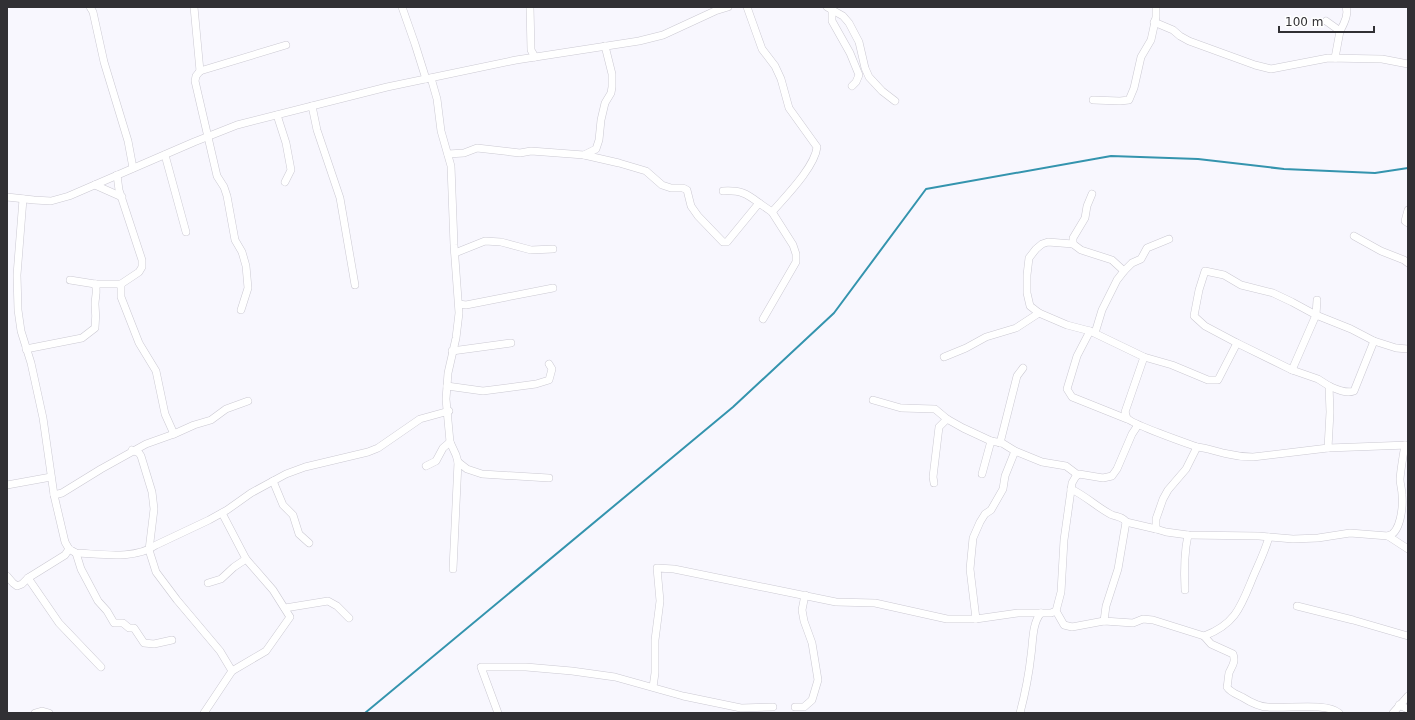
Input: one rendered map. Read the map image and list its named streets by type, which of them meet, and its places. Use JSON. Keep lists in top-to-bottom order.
{
  "scale_bar": "100 m"
}
